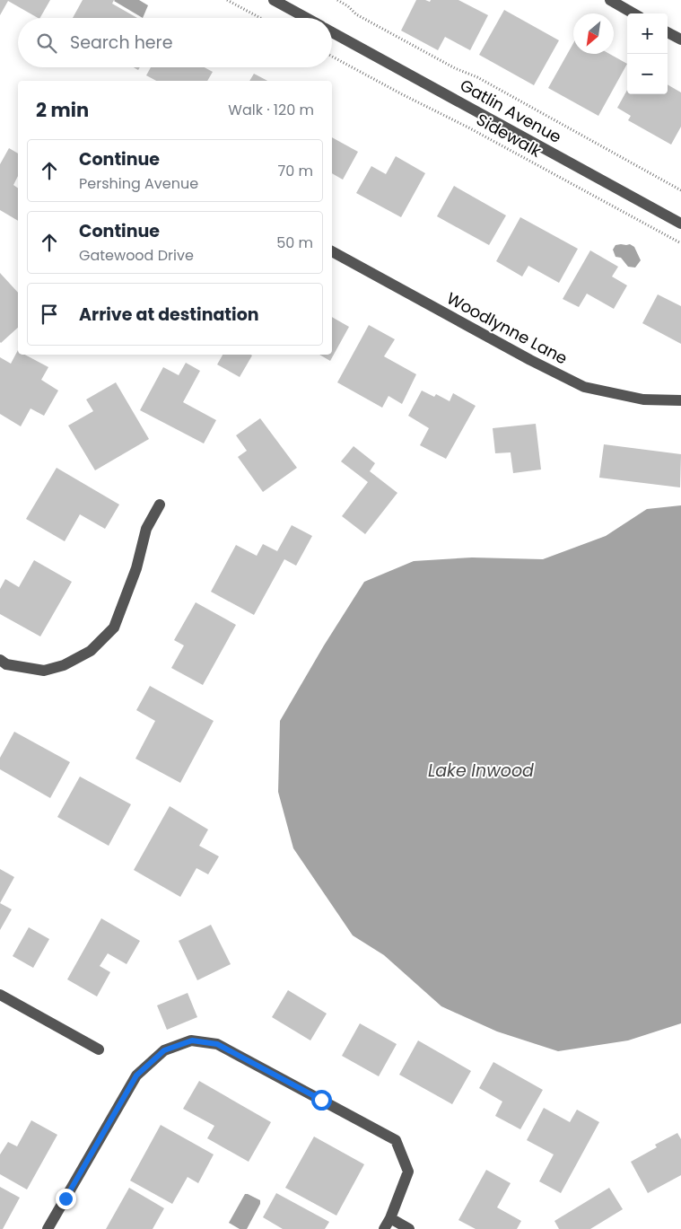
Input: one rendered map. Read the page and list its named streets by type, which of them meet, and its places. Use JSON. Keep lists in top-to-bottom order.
{
  "streets": {
    "street": ["Gatlin Avenue", "Woodlynne Lane"],
    "path": ["Sidewalk"]
  },
  "water": ["Lake Inwood"],
  "north": "bottom left",
  "page": {
    "map_buttons": ["+", "−"],
    "search": "Search here",
    "heading": ["2 min", "Walk · 120 m"],
    "list": [
      ["Continue", "Pershing Avenue", "70 m"],
      ["Continue", "Gatewood Drive", "50 m"],
      "Arrive at destination"
    ]
  }
}
